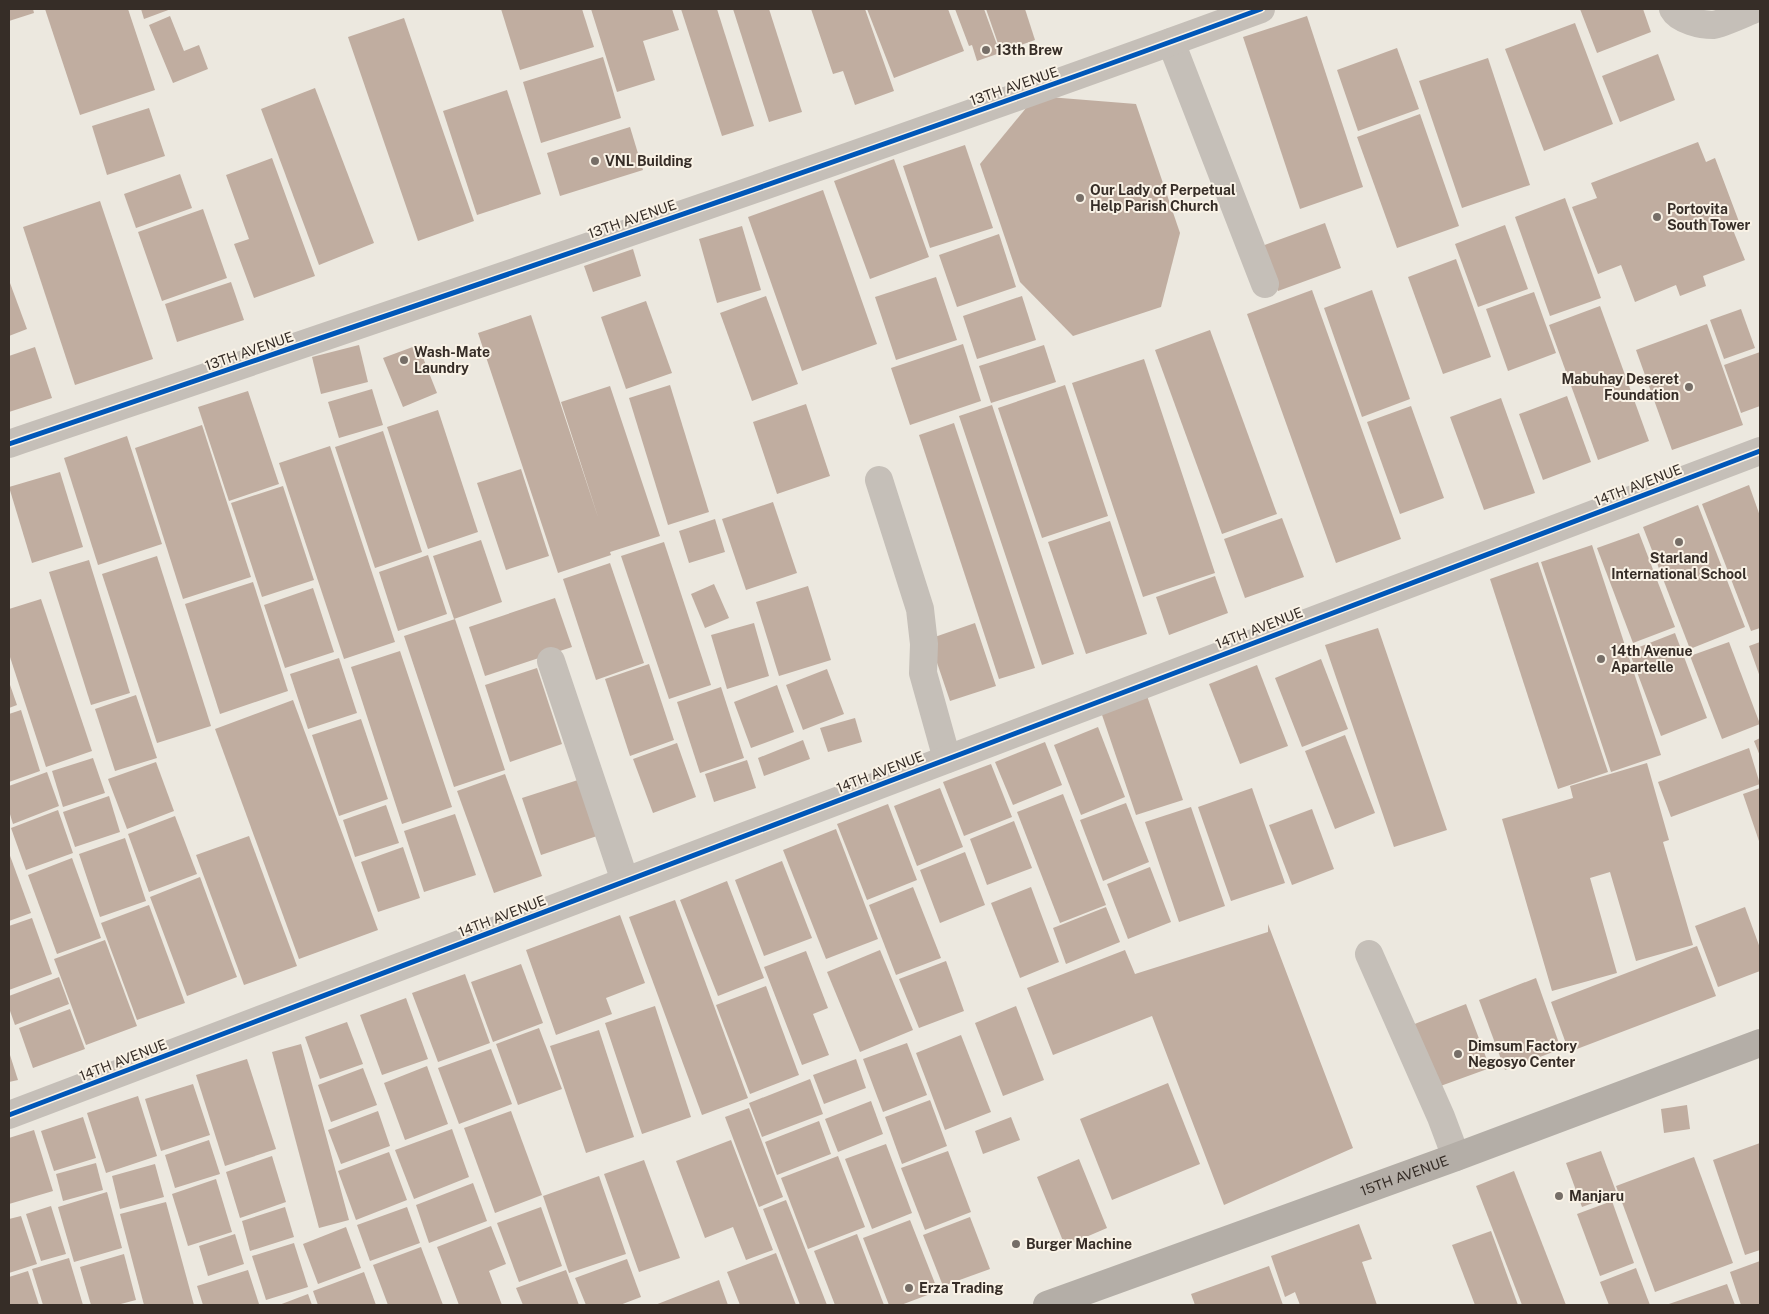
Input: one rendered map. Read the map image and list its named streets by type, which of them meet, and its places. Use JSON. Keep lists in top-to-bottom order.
{
  "streets": {
    "main road": ["15TH AVENUE"],
    "street": ["13TH AVENUE", "14TH AVENUE"]
  },
  "places": [
    "13th Brew",
    "VNL Building",
    "Our Lady of Perpetual Help Parish Church",
    "Portovita South Tower",
    "Wash-Mate Laundry",
    "Mabuhay Deseret Foundation",
    "Starland International School",
    "14th Avenue Apartelle",
    "Dimsum Factory Negosyo Center",
    "Manjaru",
    "Burger Machine",
    "Erza Trading"
  ]
}
